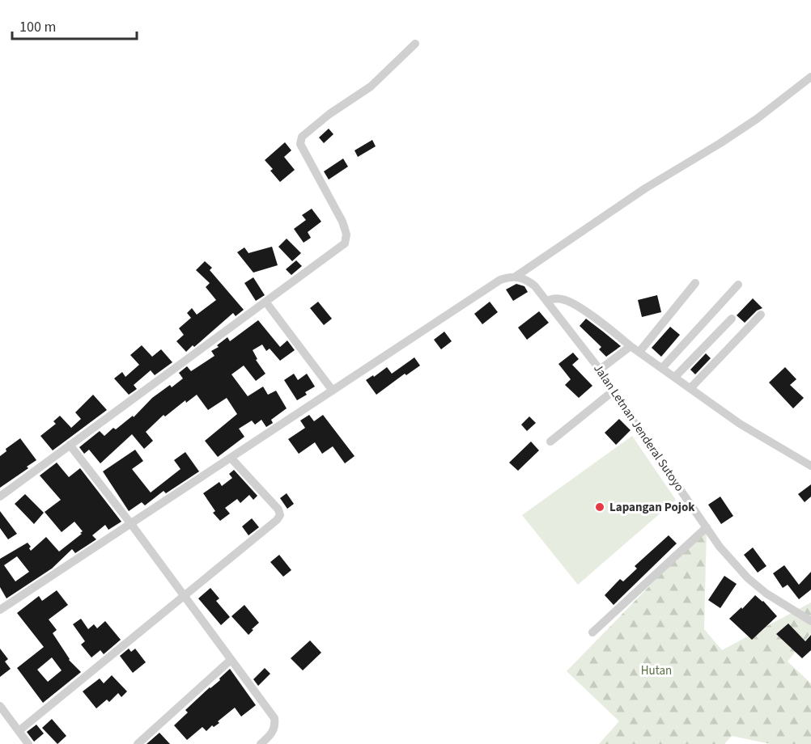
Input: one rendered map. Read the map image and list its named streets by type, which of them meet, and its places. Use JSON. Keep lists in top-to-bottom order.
{
  "streets": {
    "street": ["Jalan Letnan Jenderal Sutoyo"]
  },
  "parks": ["Hutan"],
  "places": ["Lapangan Pojok"],
  "scale_bar": "100 m"
}
